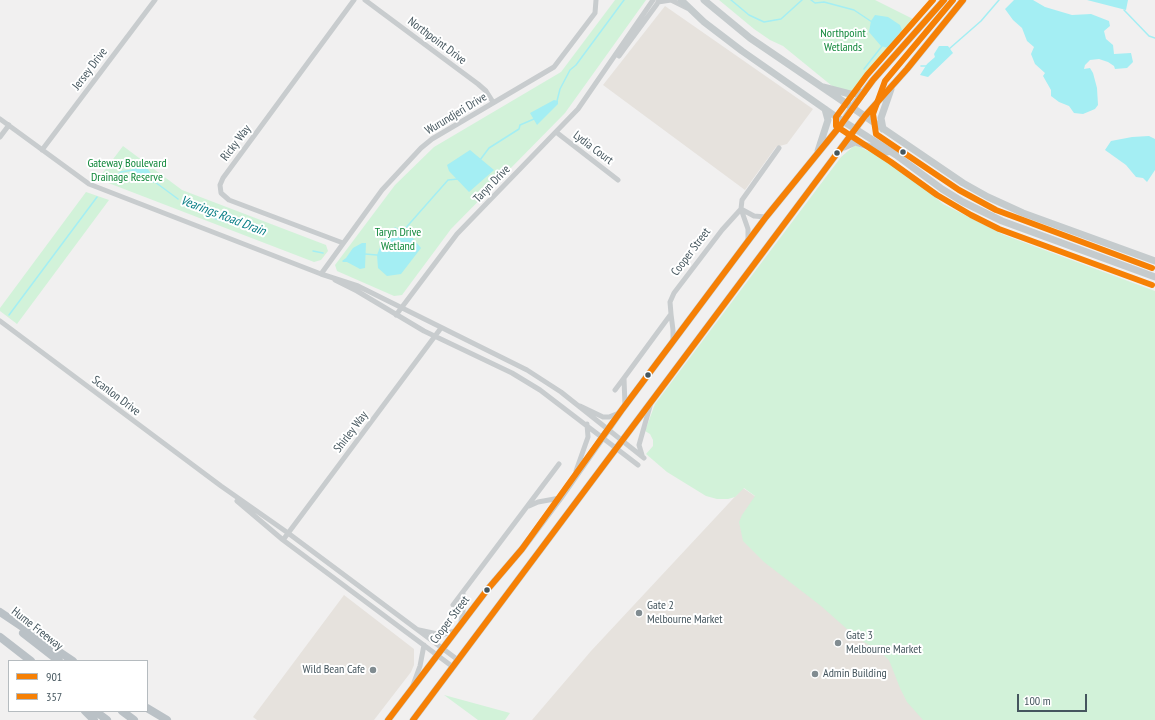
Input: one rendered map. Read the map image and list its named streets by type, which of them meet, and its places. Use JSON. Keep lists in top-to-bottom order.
{
  "streets": {
    "highway": ["Hume Freeway"],
    "main road": ["Cooper Street"],
    "street": [
      "Northpoint Drive",
      "Jersey Drive",
      "Wurundjeri Drive",
      "Ricky Way",
      "Lydia Court",
      "Taryn Drive",
      "Scanlon Drive",
      "Shirley Way"
    ]
  },
  "crossings": [
    ["Northpoint Drive", "Wurundjeri Drive"],
    ["Wurundjeri Drive", "Ricky Way"],
    ["Lydia Court", "Taryn Drive"],
    ["Cooper Street", "Scanlon Drive"],
    ["Scanlon Drive", "Shirley Way"]
  ],
  "water": ["Vearings Road Drain"],
  "parks": ["Northpoint Wetlands", "Gateway Boulevard Drainage Reserve", "Taryn Drive Wetland"],
  "places": [
    "Gate 2 Melbourne Market",
    "Gate 3 Melbourne Market",
    "Wild Bean Cafe",
    "Admin Building"
  ],
  "lines": ["transit line 901", "transit line 357"],
  "legend": ["901", "357"],
  "scale_bar": "100 m"
}
